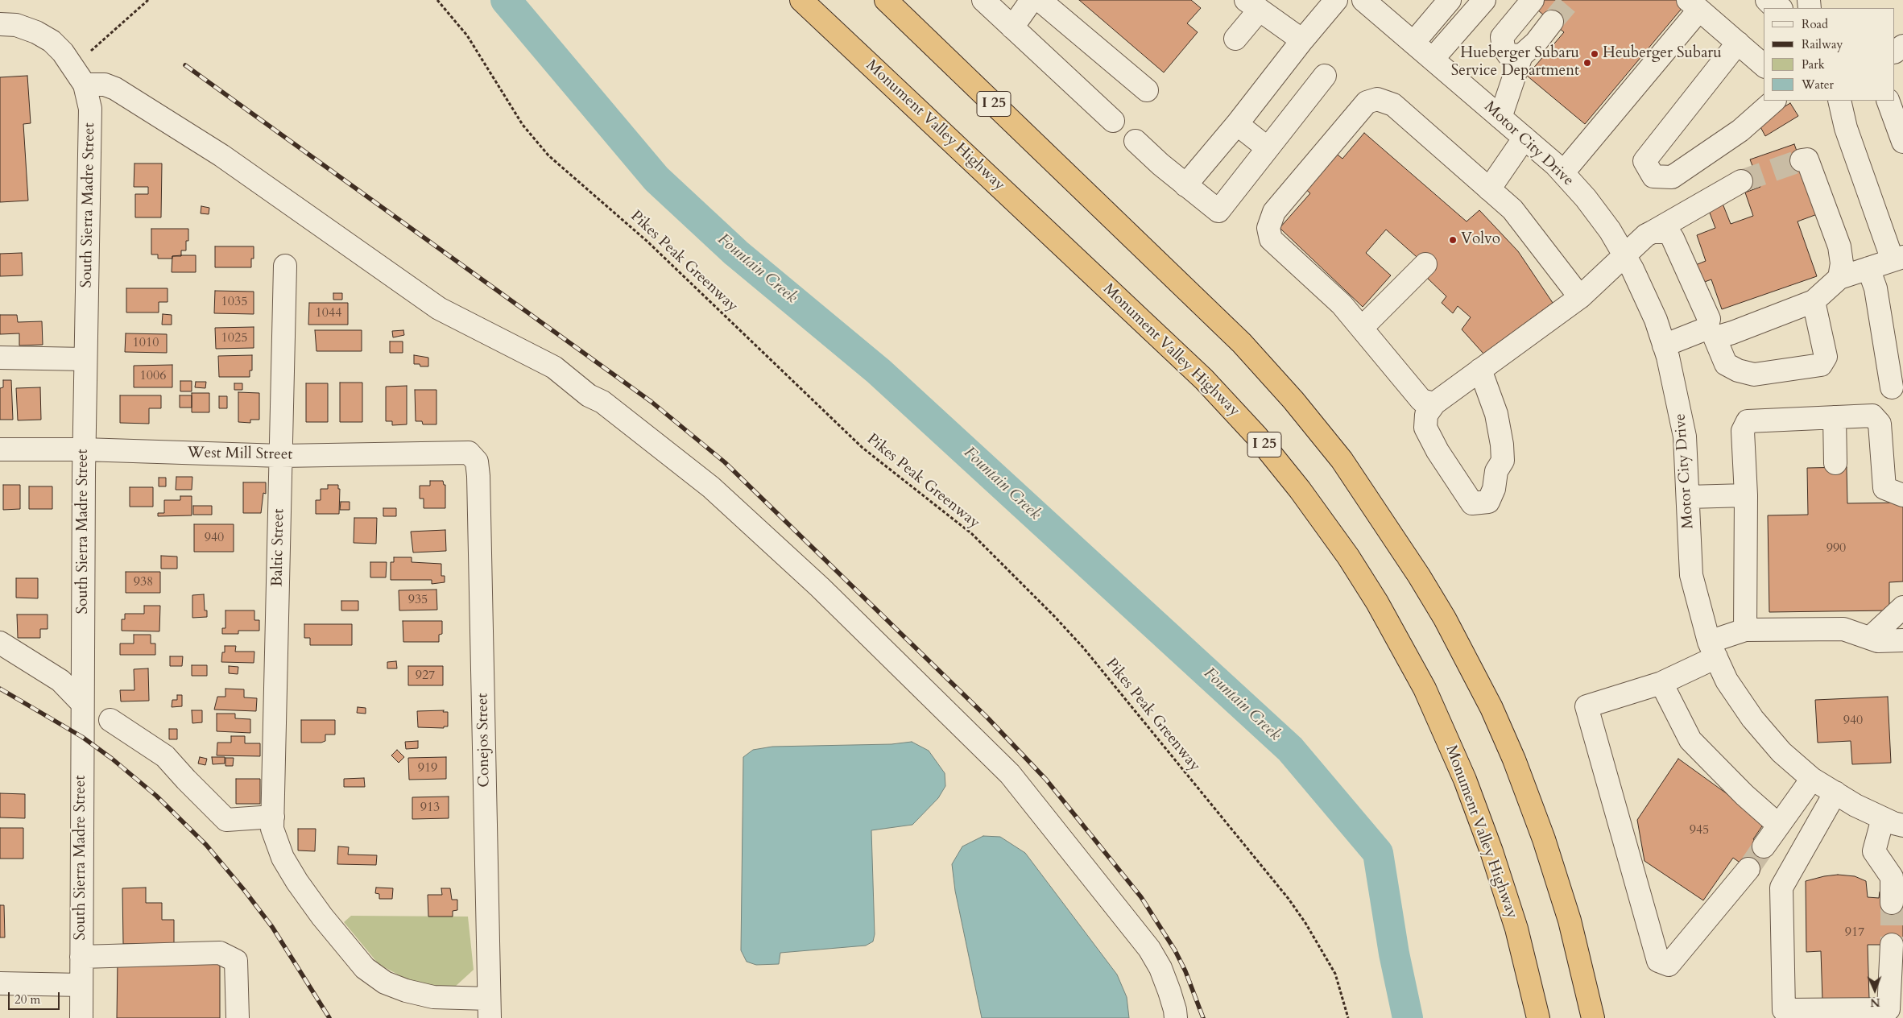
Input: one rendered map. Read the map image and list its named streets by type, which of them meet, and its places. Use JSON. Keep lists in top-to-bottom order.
{
  "streets": {
    "highway": ["I 25", "Monument Valley Highway"],
    "street": [
      "Motor City Drive",
      "South Sierra Madre Street",
      "West Mill Street",
      "Baltic Street",
      "Conejos Street"
    ],
    "path": ["Pikes Peak Greenway"]
  },
  "crossings": [
    ["South Sierra Madre Street", "West Mill Street"],
    ["West Mill Street", "Baltic Street"],
    ["West Mill Street", "Conejos Street"],
    ["Baltic Street", "Conejos Street"]
  ],
  "water": ["Fountain Creek"],
  "places": ["Heuberger Subaru", "Hueberger Subaru Service Department", "Volvo"],
  "house_numbers": [
    "1035",
    "1044",
    "1025",
    "1010",
    "1006",
    "940",
    "990",
    "938",
    "935",
    "927",
    "940",
    "919",
    "913",
    "945",
    "917"
  ],
  "legend": [
    "Road",
    "Railway",
    "Park",
    "Water"
  ],
  "scale_bar": "20 m",
  "north": "bottom"
}
